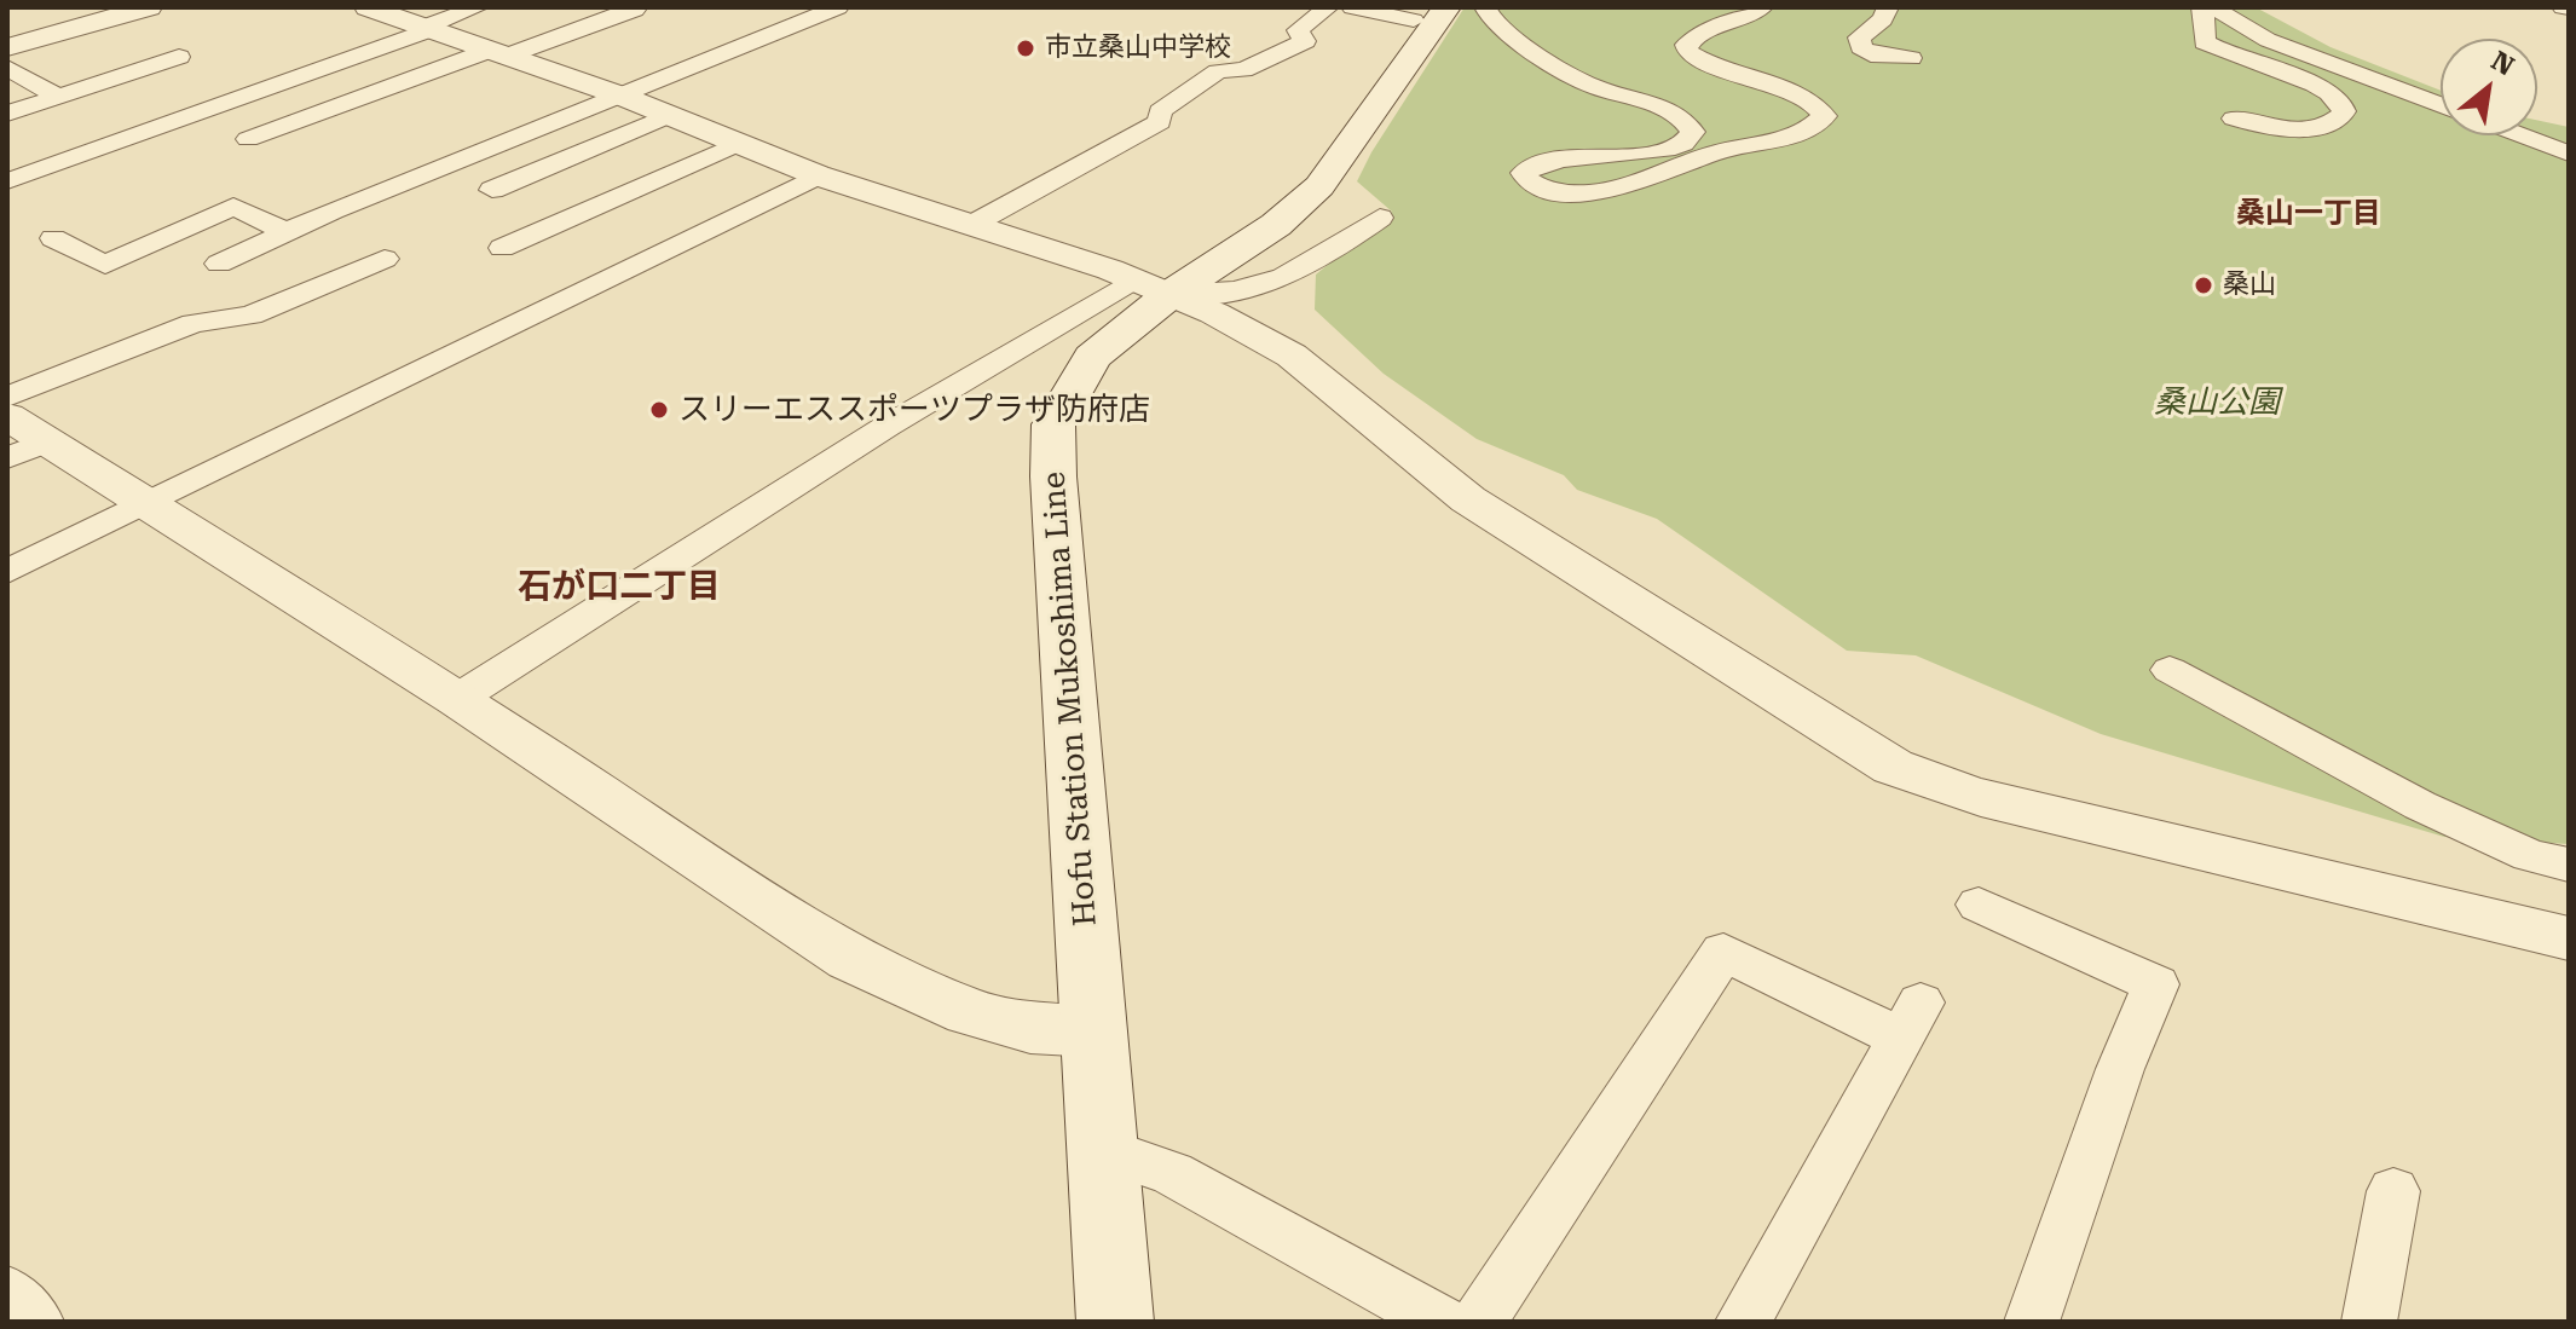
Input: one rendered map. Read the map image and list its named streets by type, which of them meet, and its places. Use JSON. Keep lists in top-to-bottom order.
{
  "streets": {
    "main road": ["Hofu Station Mukoshima Line"]
  },
  "districts": ["桑山一丁目", "石が口二丁目"],
  "parks": ["桑山公園"],
  "places": ["市立桑山中学校", "桑山", "スリーエススポーツプラザ防府店"],
  "north": "top right"
}
